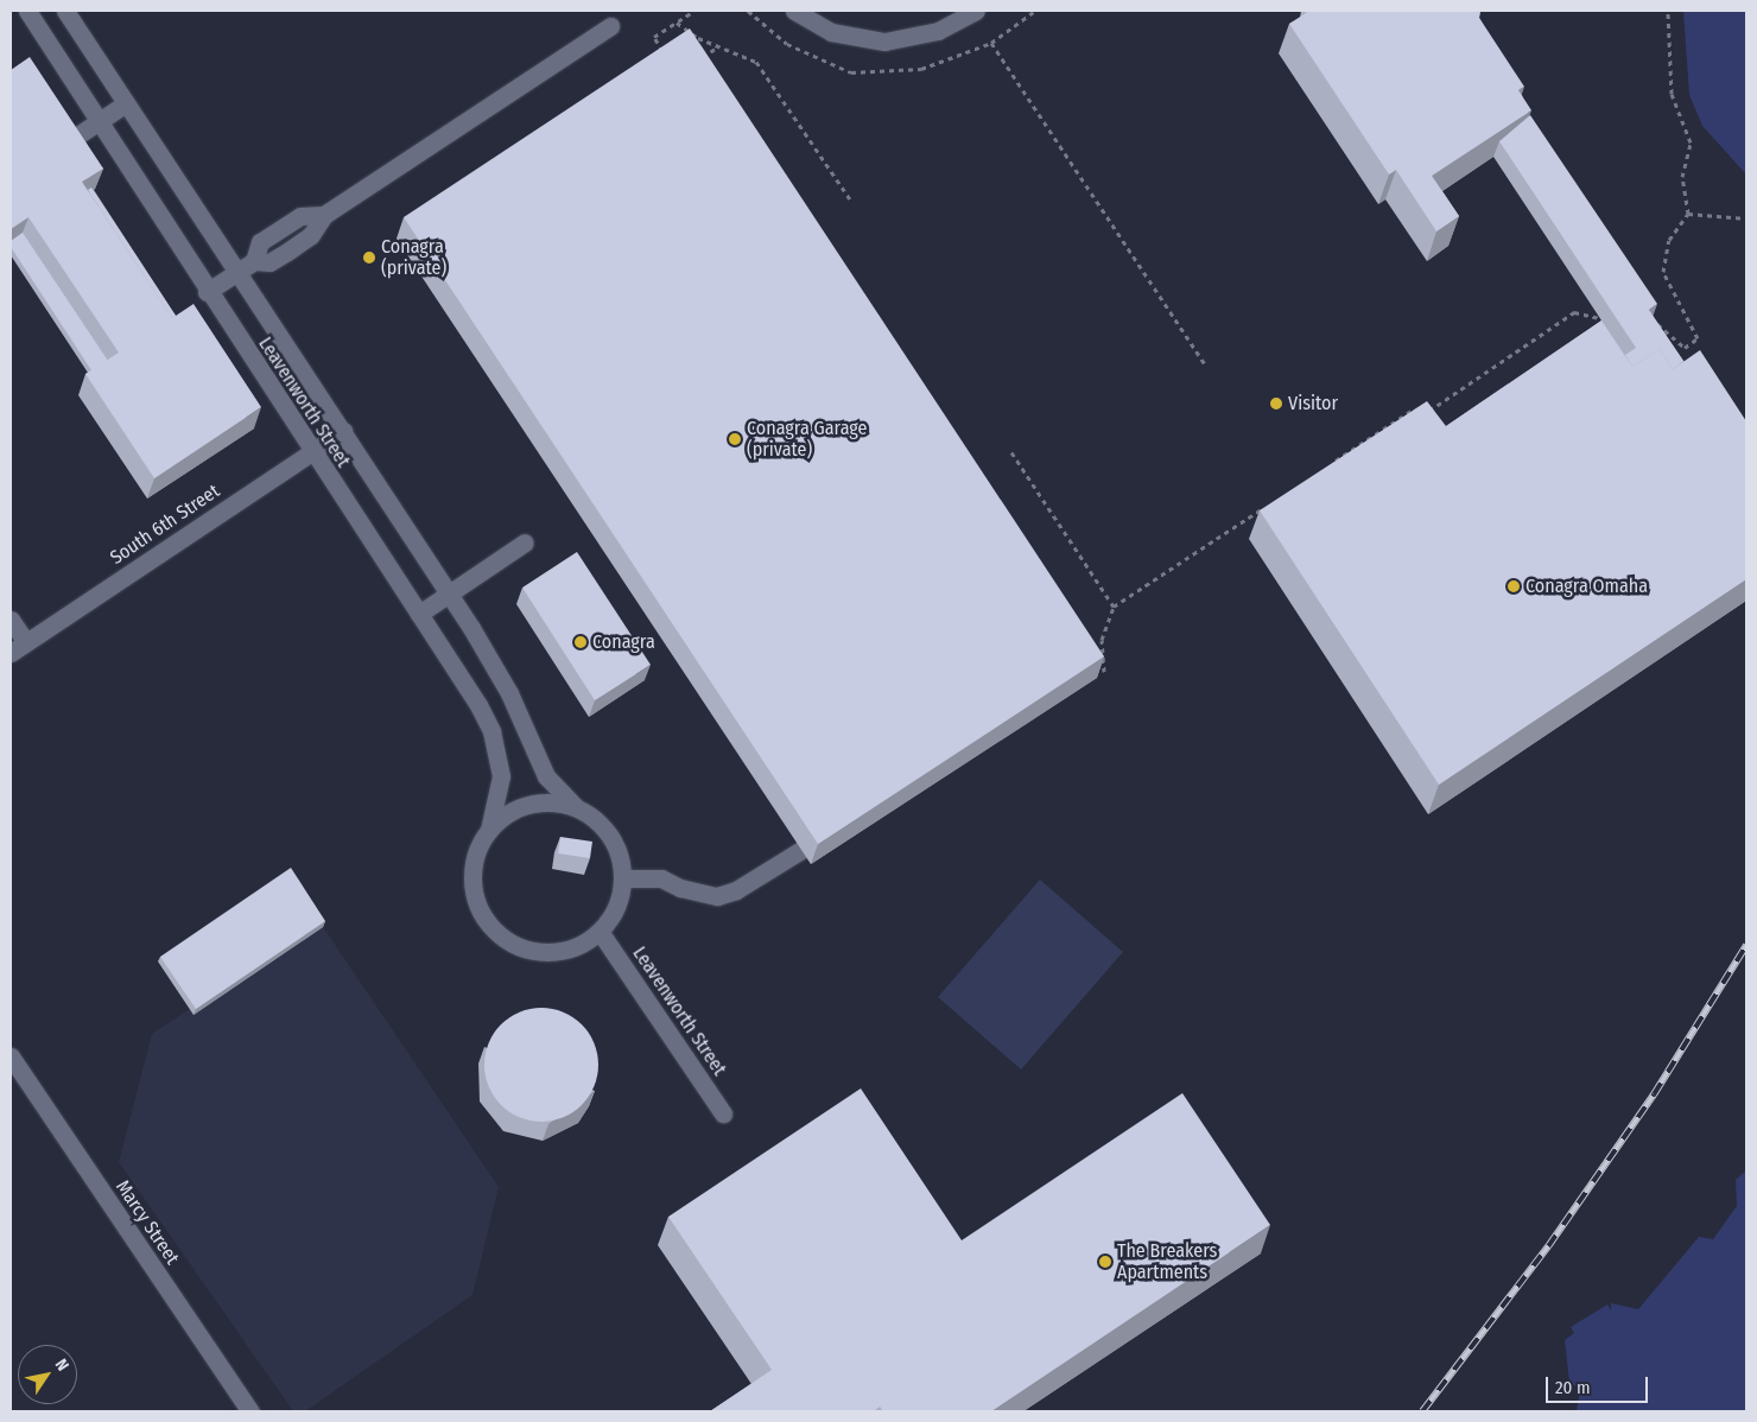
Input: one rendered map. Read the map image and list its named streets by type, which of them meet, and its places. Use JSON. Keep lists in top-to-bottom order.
{
  "streets": {
    "street": ["Leavenworth Street", "South 6th Street", "Marcy Street"]
  },
  "crossings": [
    ["Leavenworth Street", "South 6th Street"]
  ],
  "places": [
    "Conagra (private)",
    "Visitor",
    "Conagra Garage (private)",
    "Conagra Omaha",
    "Conagra",
    "The Breakers Apartments"
  ],
  "scale_bar": "20 m",
  "north": "top right"
}
